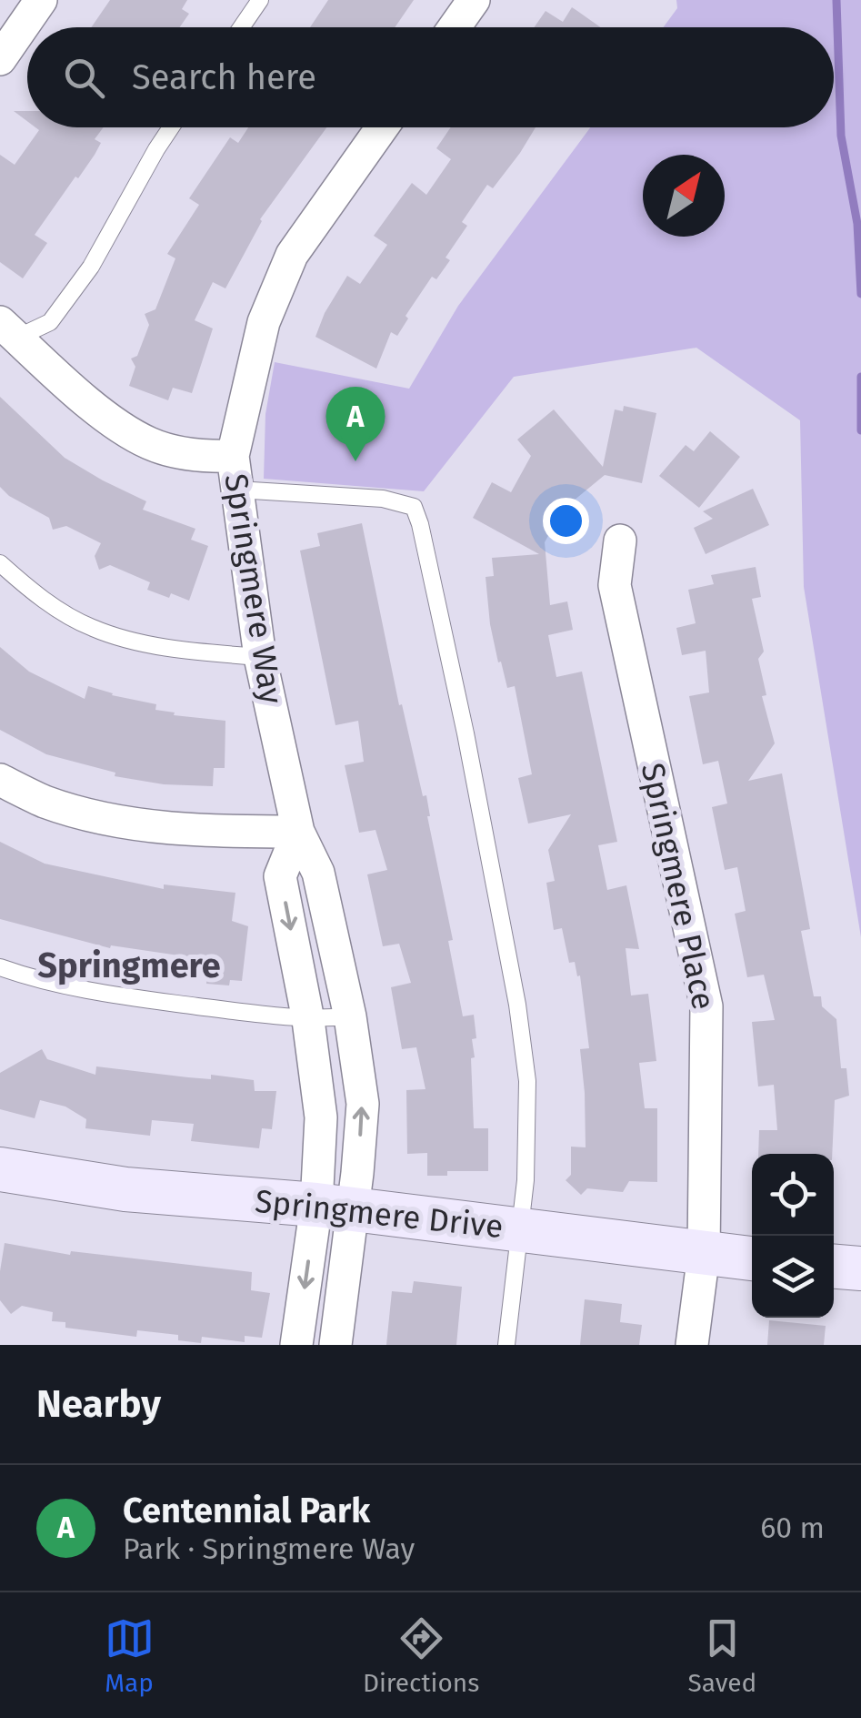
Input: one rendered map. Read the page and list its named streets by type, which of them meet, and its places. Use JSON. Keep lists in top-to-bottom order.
{
  "streets": {
    "street": ["Springmere Way", "Springmere Place", "Springmere Drive"]
  },
  "crossings": [
    ["Springmere Way", "Springmere Drive"],
    ["Springmere Place", "Springmere Drive"]
  ],
  "districts": ["Springmere"],
  "north": "top right",
  "page": {
    "search": "Search here",
    "pins": "A",
    "heading": "Nearby",
    "list": [
      {
        "mark": "A",
        "name": "Centennial Park",
        "note": "Park · Springmere Way",
        "value": "60 m"
      }
    ],
    "nav": ["Map", "Directions", "Saved"]
  }
}
